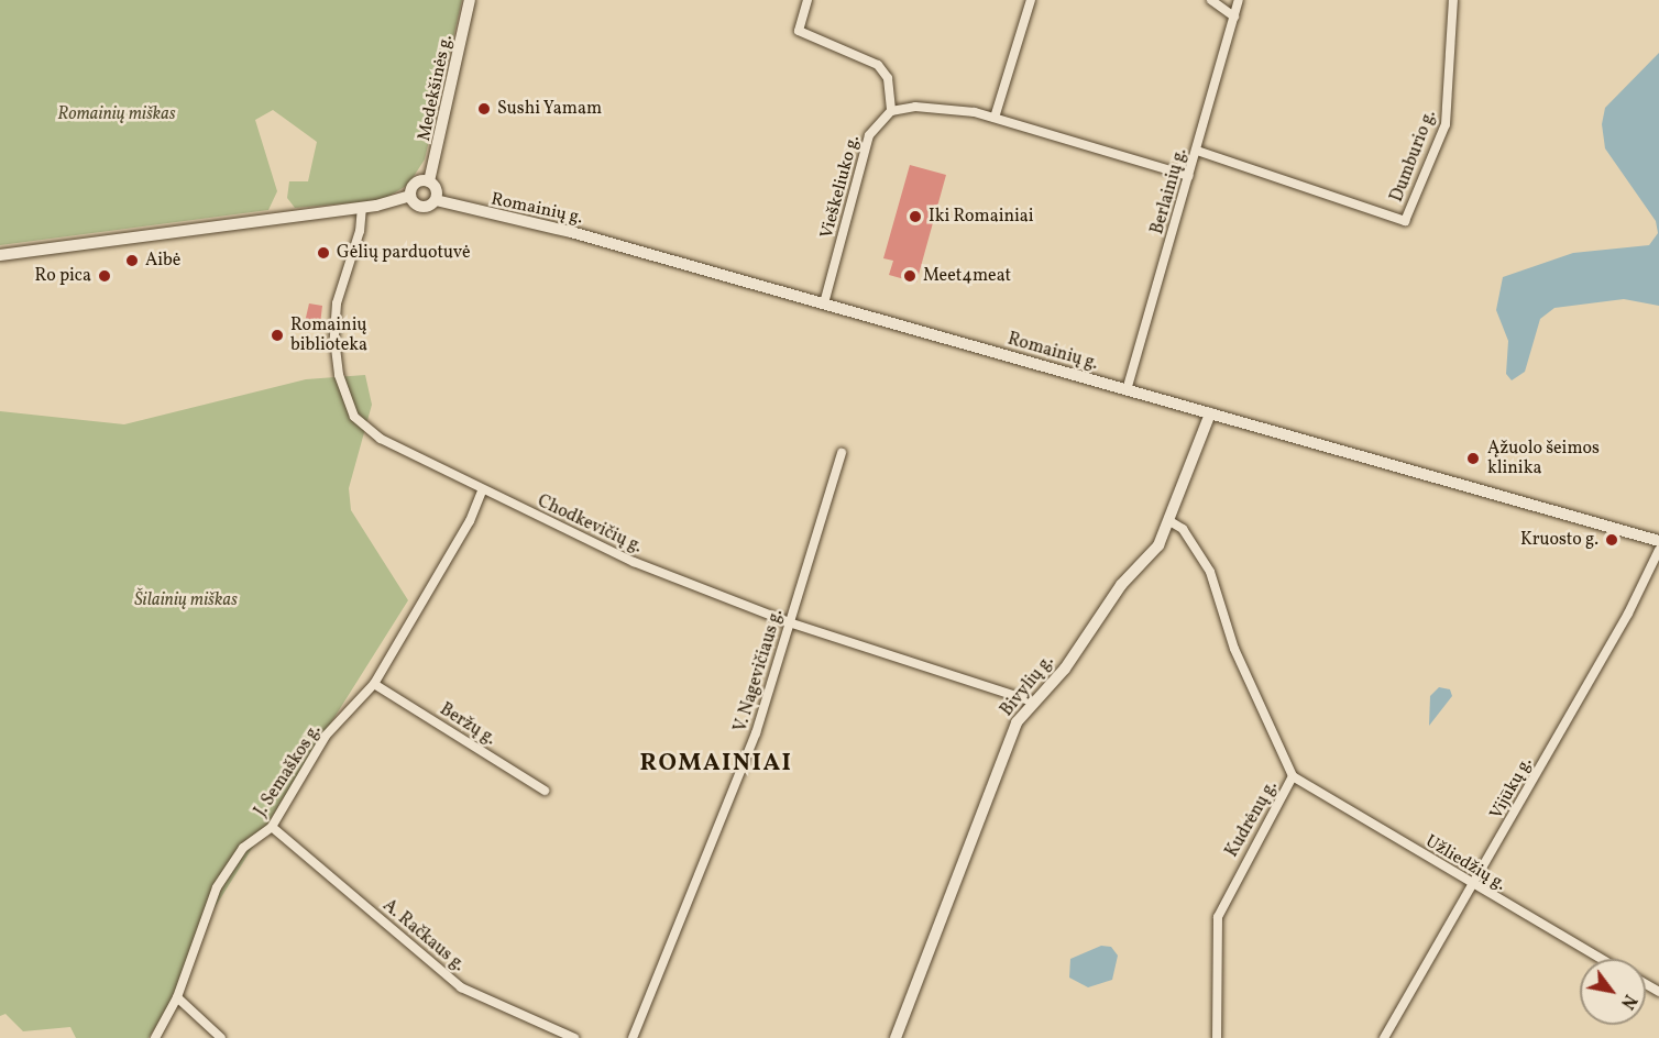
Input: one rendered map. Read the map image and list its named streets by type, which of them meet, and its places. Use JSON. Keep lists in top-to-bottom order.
{
  "streets": {
    "main road": ["Medekšinės g.", "Romainių g.", "Bivylių g."],
    "street": [
      "Dumburio g.",
      "Vieškeliuko g.",
      "Berlainių g.",
      "Chodkevičių g.",
      "V. Nagevičiaus g.",
      "Beržų g.",
      "J. Semaškos g.",
      "Vijūkų g.",
      "Kudrėnų g.",
      "Užliedžių g.",
      "A. Račkaus g."
    ]
  },
  "crossings": [
    ["Medekšinės g.", "Romainių g."],
    ["Dumburio g.", "Berlainių g."],
    ["Vieškeliuko g.", "Romainių g."],
    ["Berlainių g.", "Romainių g."],
    ["Romainių g.", "Bivylių g."],
    ["Chodkevičių g.", "V. Nagevičiaus g."],
    ["Chodkevičių g.", "Bivylių g."],
    ["Chodkevičių g.", "J. Semaškos g."],
    ["Bivylių g.", "Kudrėnų g."],
    ["Beržų g.", "J. Semaškos g."],
    ["J. Semaškos g.", "A. Račkaus g."],
    ["Vijūkų g.", "Užliedžių g."],
    ["Kudrėnų g.", "Užliedžių g."]
  ],
  "districts": ["ROMAINIAI"],
  "parks": ["Romainių miškas", "Šilainių miškas"],
  "places": [
    "Sushi Yamam",
    "Iki Romainiai",
    "Gėlių parduotuvė",
    "Aibė",
    "Ro pica",
    "Meet4meat",
    "Romainių biblioteka",
    "Ąžuolo šeimos klinika",
    "Kruosto g."
  ],
  "north": "bottom right"
}
